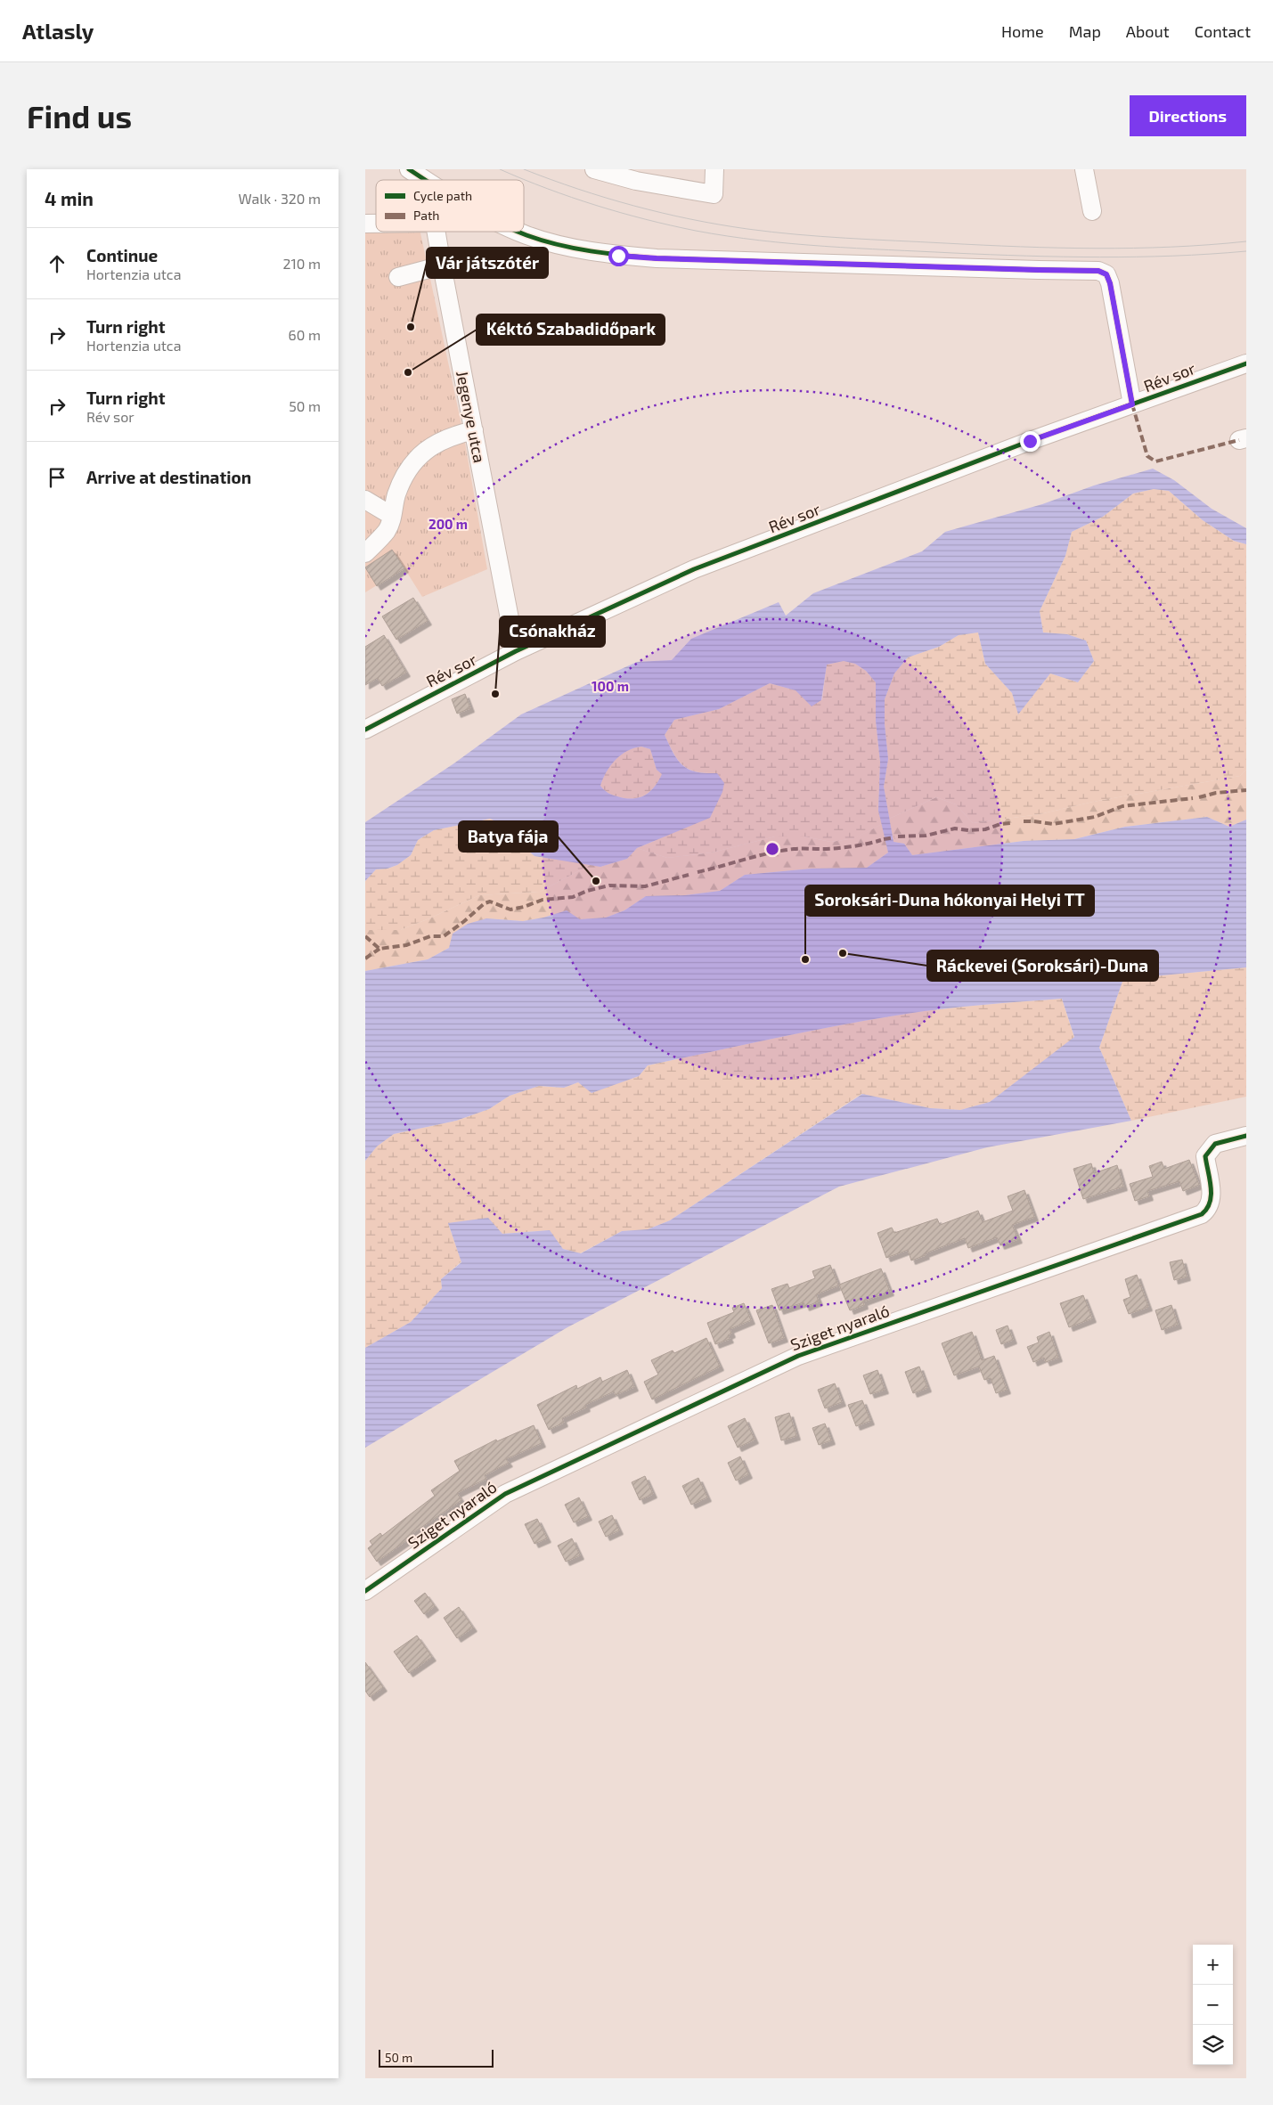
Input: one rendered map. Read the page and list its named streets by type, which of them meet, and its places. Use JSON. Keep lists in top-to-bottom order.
{
  "streets": {
    "street": ["Rév sor", "Jegenye utca", "Sziget nyaraló"]
  },
  "crossings": [
    ["Rév sor", "Jegenye utca"]
  ],
  "places": [
    "Vár játszótér",
    "Kéktó Szabadidőpark",
    "Csónakház",
    "Batya fája",
    "Ráckevei (Soroksári)-Duna",
    "Soroksári-Duna hókonyai Helyi TT"
  ],
  "legend": ["Cycle path", "Path"],
  "scale_bar": "50 m",
  "page": {
    "header": "Atlasly",
    "nav": [
      "Home",
      "Map",
      "About",
      "Contact"
    ],
    "buttons": "Directions",
    "title": "Find us",
    "heading": ["4 min", "Walk · 320 m"],
    "list": [
      ["Continue", "Hortenzia utca", "210 m"],
      ["Turn right", "Hortenzia utca", "60 m"],
      ["Turn right", "Rév sor", "50 m"],
      "Arrive at destination"
    ],
    "map_buttons": ["+", "−"],
    "scale": "50 m"
  },
  "rings": ["200 m", "100 m"]
}
